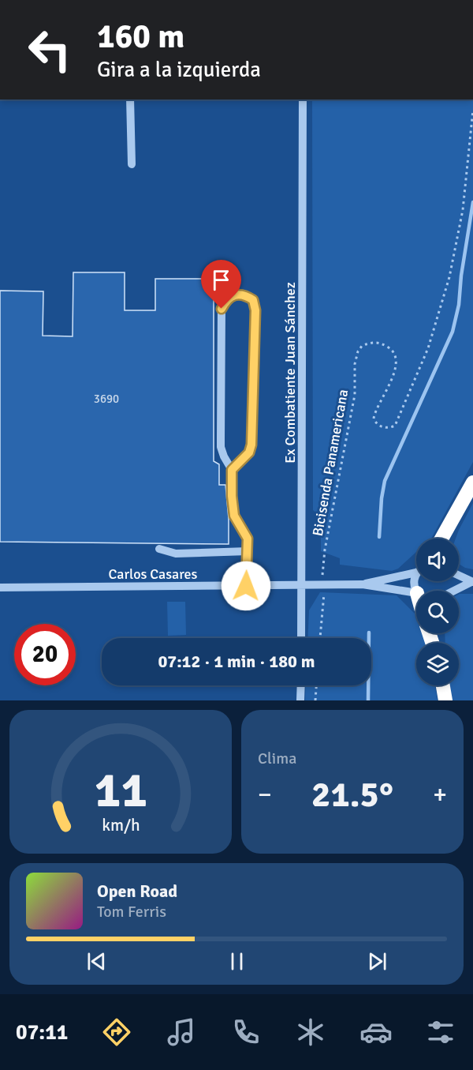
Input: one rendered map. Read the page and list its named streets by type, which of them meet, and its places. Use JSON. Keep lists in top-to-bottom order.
{
  "streets": {
    "street": ["Ex Combatiente Juan Sánchez", "Carlos Casares"],
    "path": ["Bicisenda Panamericana"]
  },
  "crossings": [
    ["Ex Combatiente Juan Sánchez", "Carlos Casares"],
    ["Bicisenda Panamericana", "Carlos Casares"]
  ],
  "house_numbers": ["3690"],
  "page": {
    "turn": ["160 m", "Gira a la izquierda"],
    "limit": "20",
    "trip": "07:12 · 1 min · 180 m",
    "tile": "Clima",
    "heat": ["−", "21.5°", "+"],
    "song": ["Open Road", "Tom Ferris"],
    "tabs": "07:11",
    "gauge": ["11", "km/h"]
  }
}
